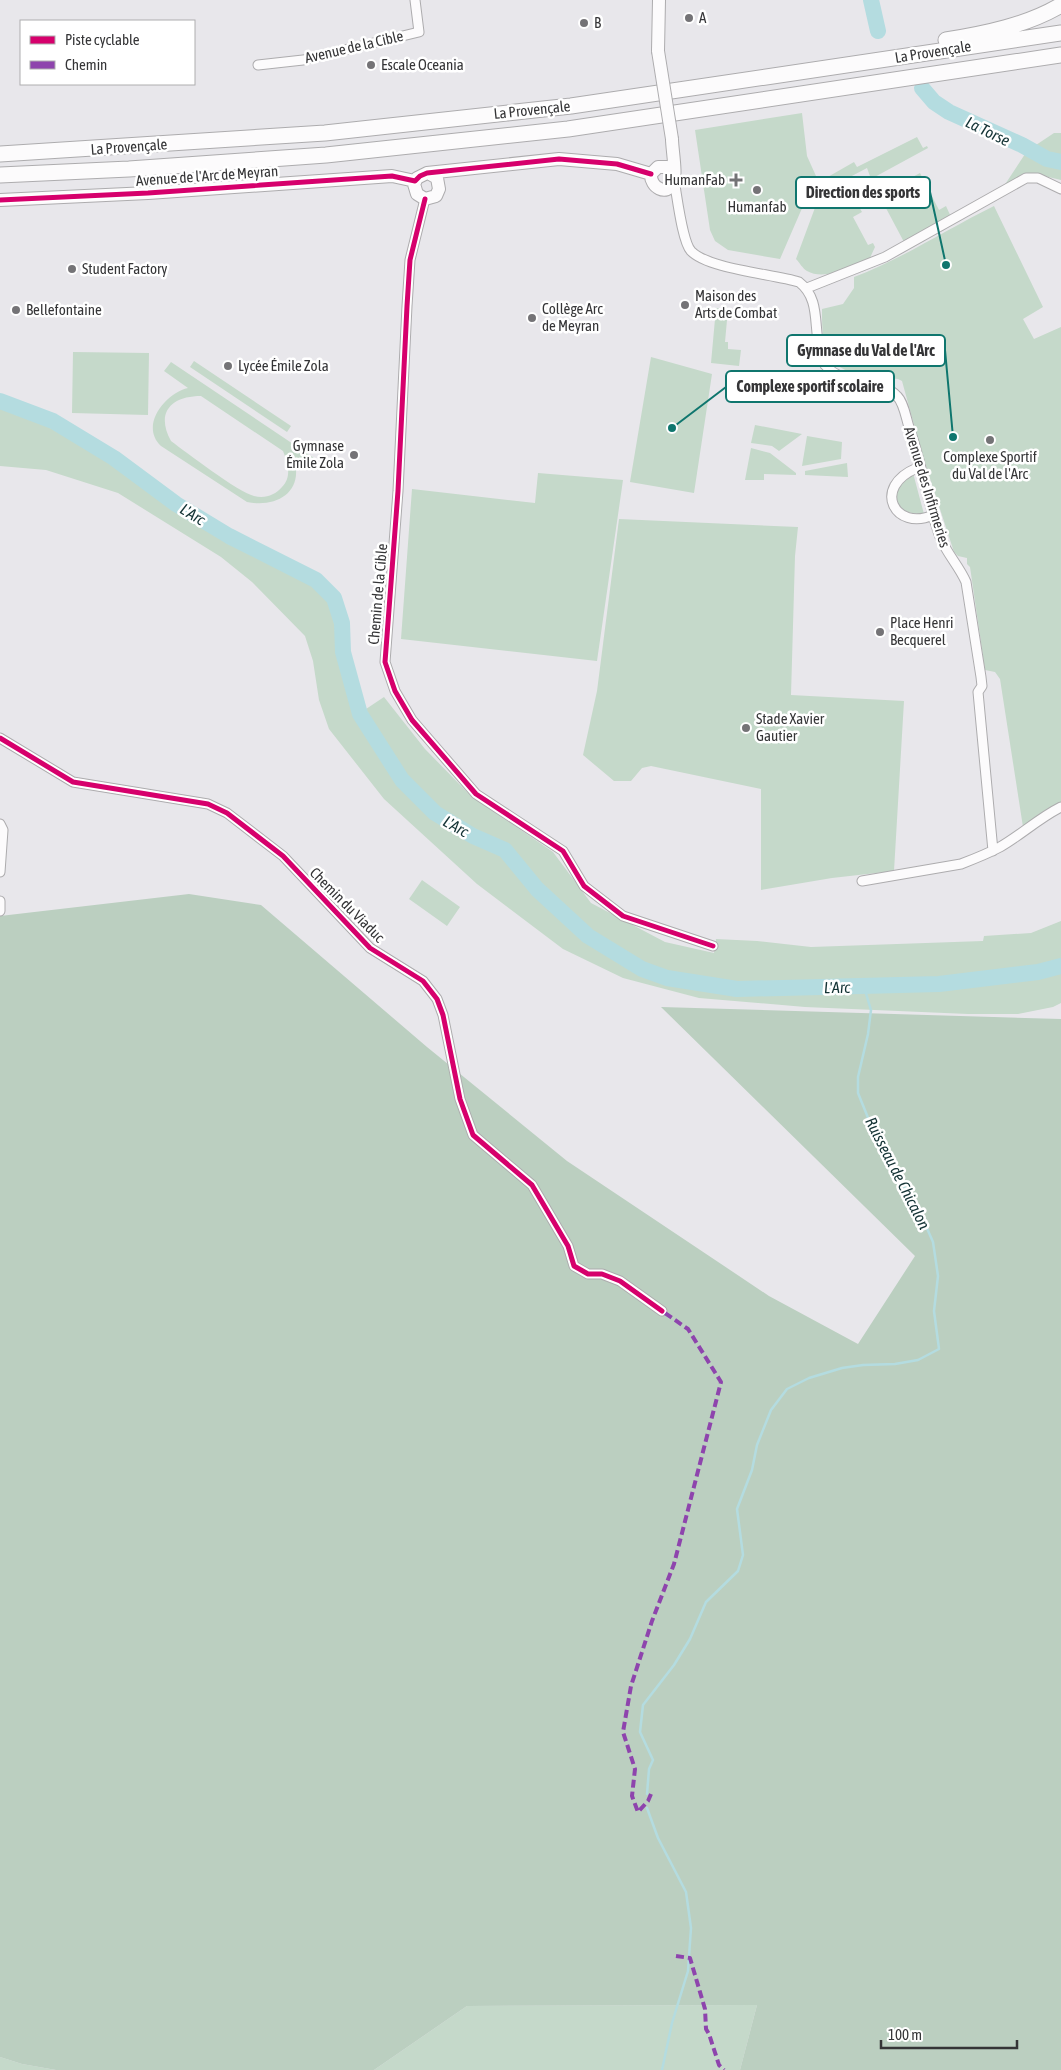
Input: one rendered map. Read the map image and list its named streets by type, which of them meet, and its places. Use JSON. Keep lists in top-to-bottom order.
{
  "streets": {
    "highway": ["La Provençale"],
    "main road": ["Avenue de l'Arc de Meyran"],
    "street": [
      "Avenue de la Cible",
      "Avenue des Infirmeries",
      "Chemin de la Cible",
      "Chemin du Viaduc"
    ]
  },
  "crossings": [
    ["Avenue de l'Arc de Meyran", "Chemin de la Cible"]
  ],
  "water": ["La Torse", "L'Arc", "Ruisseau de Chicalon"],
  "places": {
    "other": [
      "A",
      "B",
      "Escale Oceania",
      "Humanfab",
      "Direction des sports",
      "Student Factory",
      "Maison des Arts de Combat",
      "Bellefontaine",
      "Collège Arc de Meyran",
      "Lycée Émile Zola",
      "Complexe sportif scolaire",
      "Gymnase du Val de l'Arc",
      "Complexe Sportif du Val de l'Arc",
      "Gymnase Émile Zola",
      "Place Henri Becquerel",
      "Stade Xavier Gautier"
    ],
    "health": ["HumanFab"]
  },
  "legend": ["Piste cyclable", "Chemin"],
  "scale_bar": "100 m"
}
